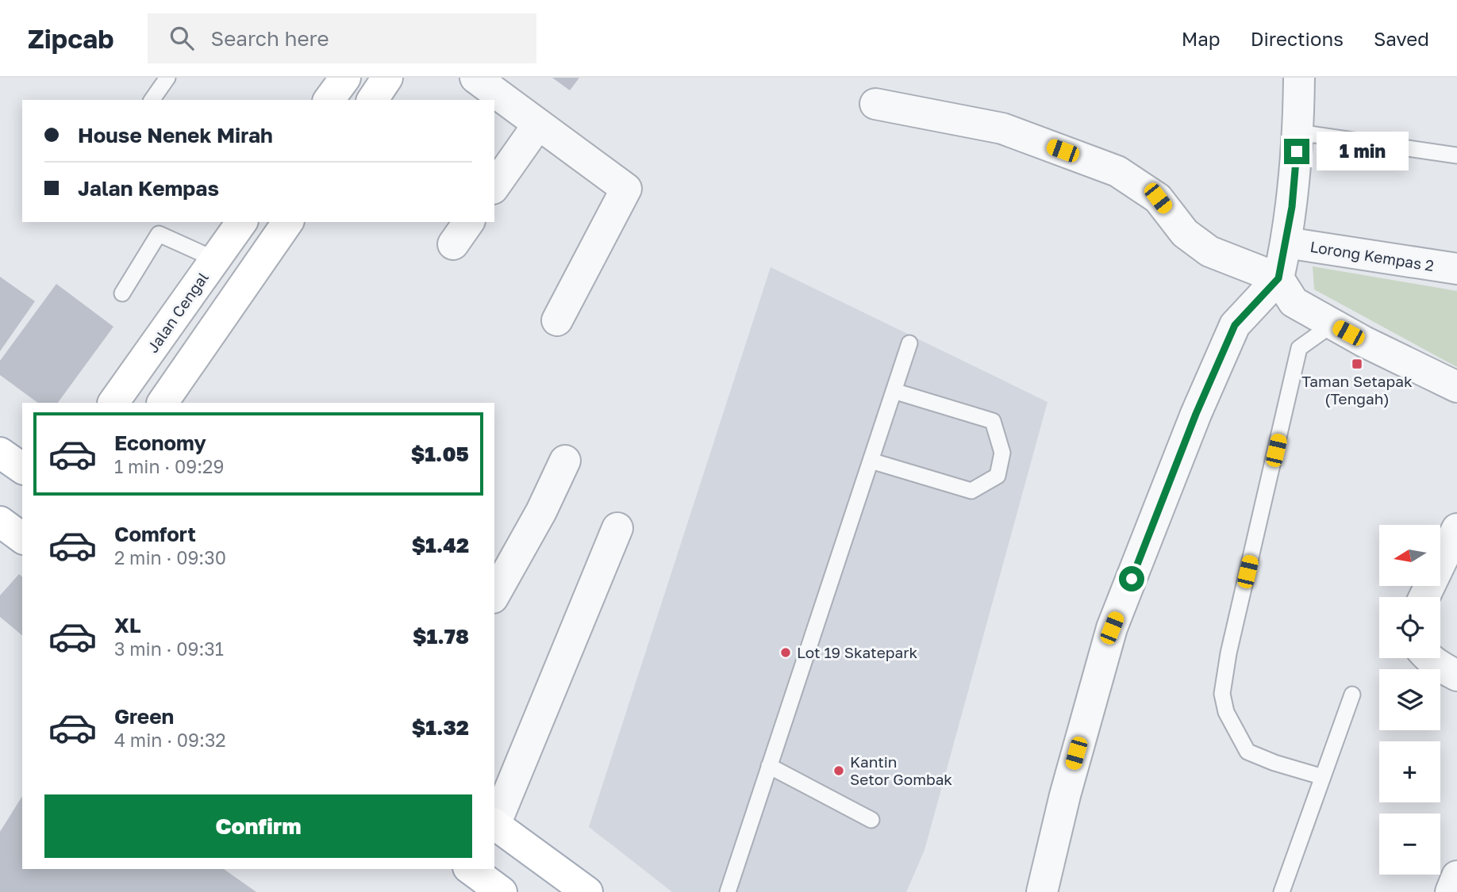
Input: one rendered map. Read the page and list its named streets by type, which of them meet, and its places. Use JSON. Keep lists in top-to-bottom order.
{
  "streets": {
    "street": ["Lorong Kempas 2", "Jalan Cengal"]
  },
  "places": {
    "transit": ["Taman Setapak (Tengah)"],
    "other": ["Lot 19 Skatepark", "Kantin Setor Gombak"]
  },
  "north": "left",
  "page": {
    "header": "Zipcab",
    "search": "Search here",
    "nav": ["Map", "Directions", "Saved"],
    "banner": ["House Nenek Mirah", "Jalan Kempas"],
    "bubble": "1 min",
    "list": [
      {
        "name": "Economy",
        "note": "1 min · 09:29",
        "value": "$1.05"
      },
      {
        "name": "Comfort",
        "note": "2 min · 09:30",
        "value": "$1.42"
      },
      {
        "name": "XL",
        "note": "3 min · 09:31",
        "value": "$1.78"
      },
      {
        "name": "Green",
        "note": "4 min · 09:32",
        "value": "$1.32"
      }
    ],
    "map_buttons": ["+", "−"],
    "buttons": "Confirm"
  }
}
